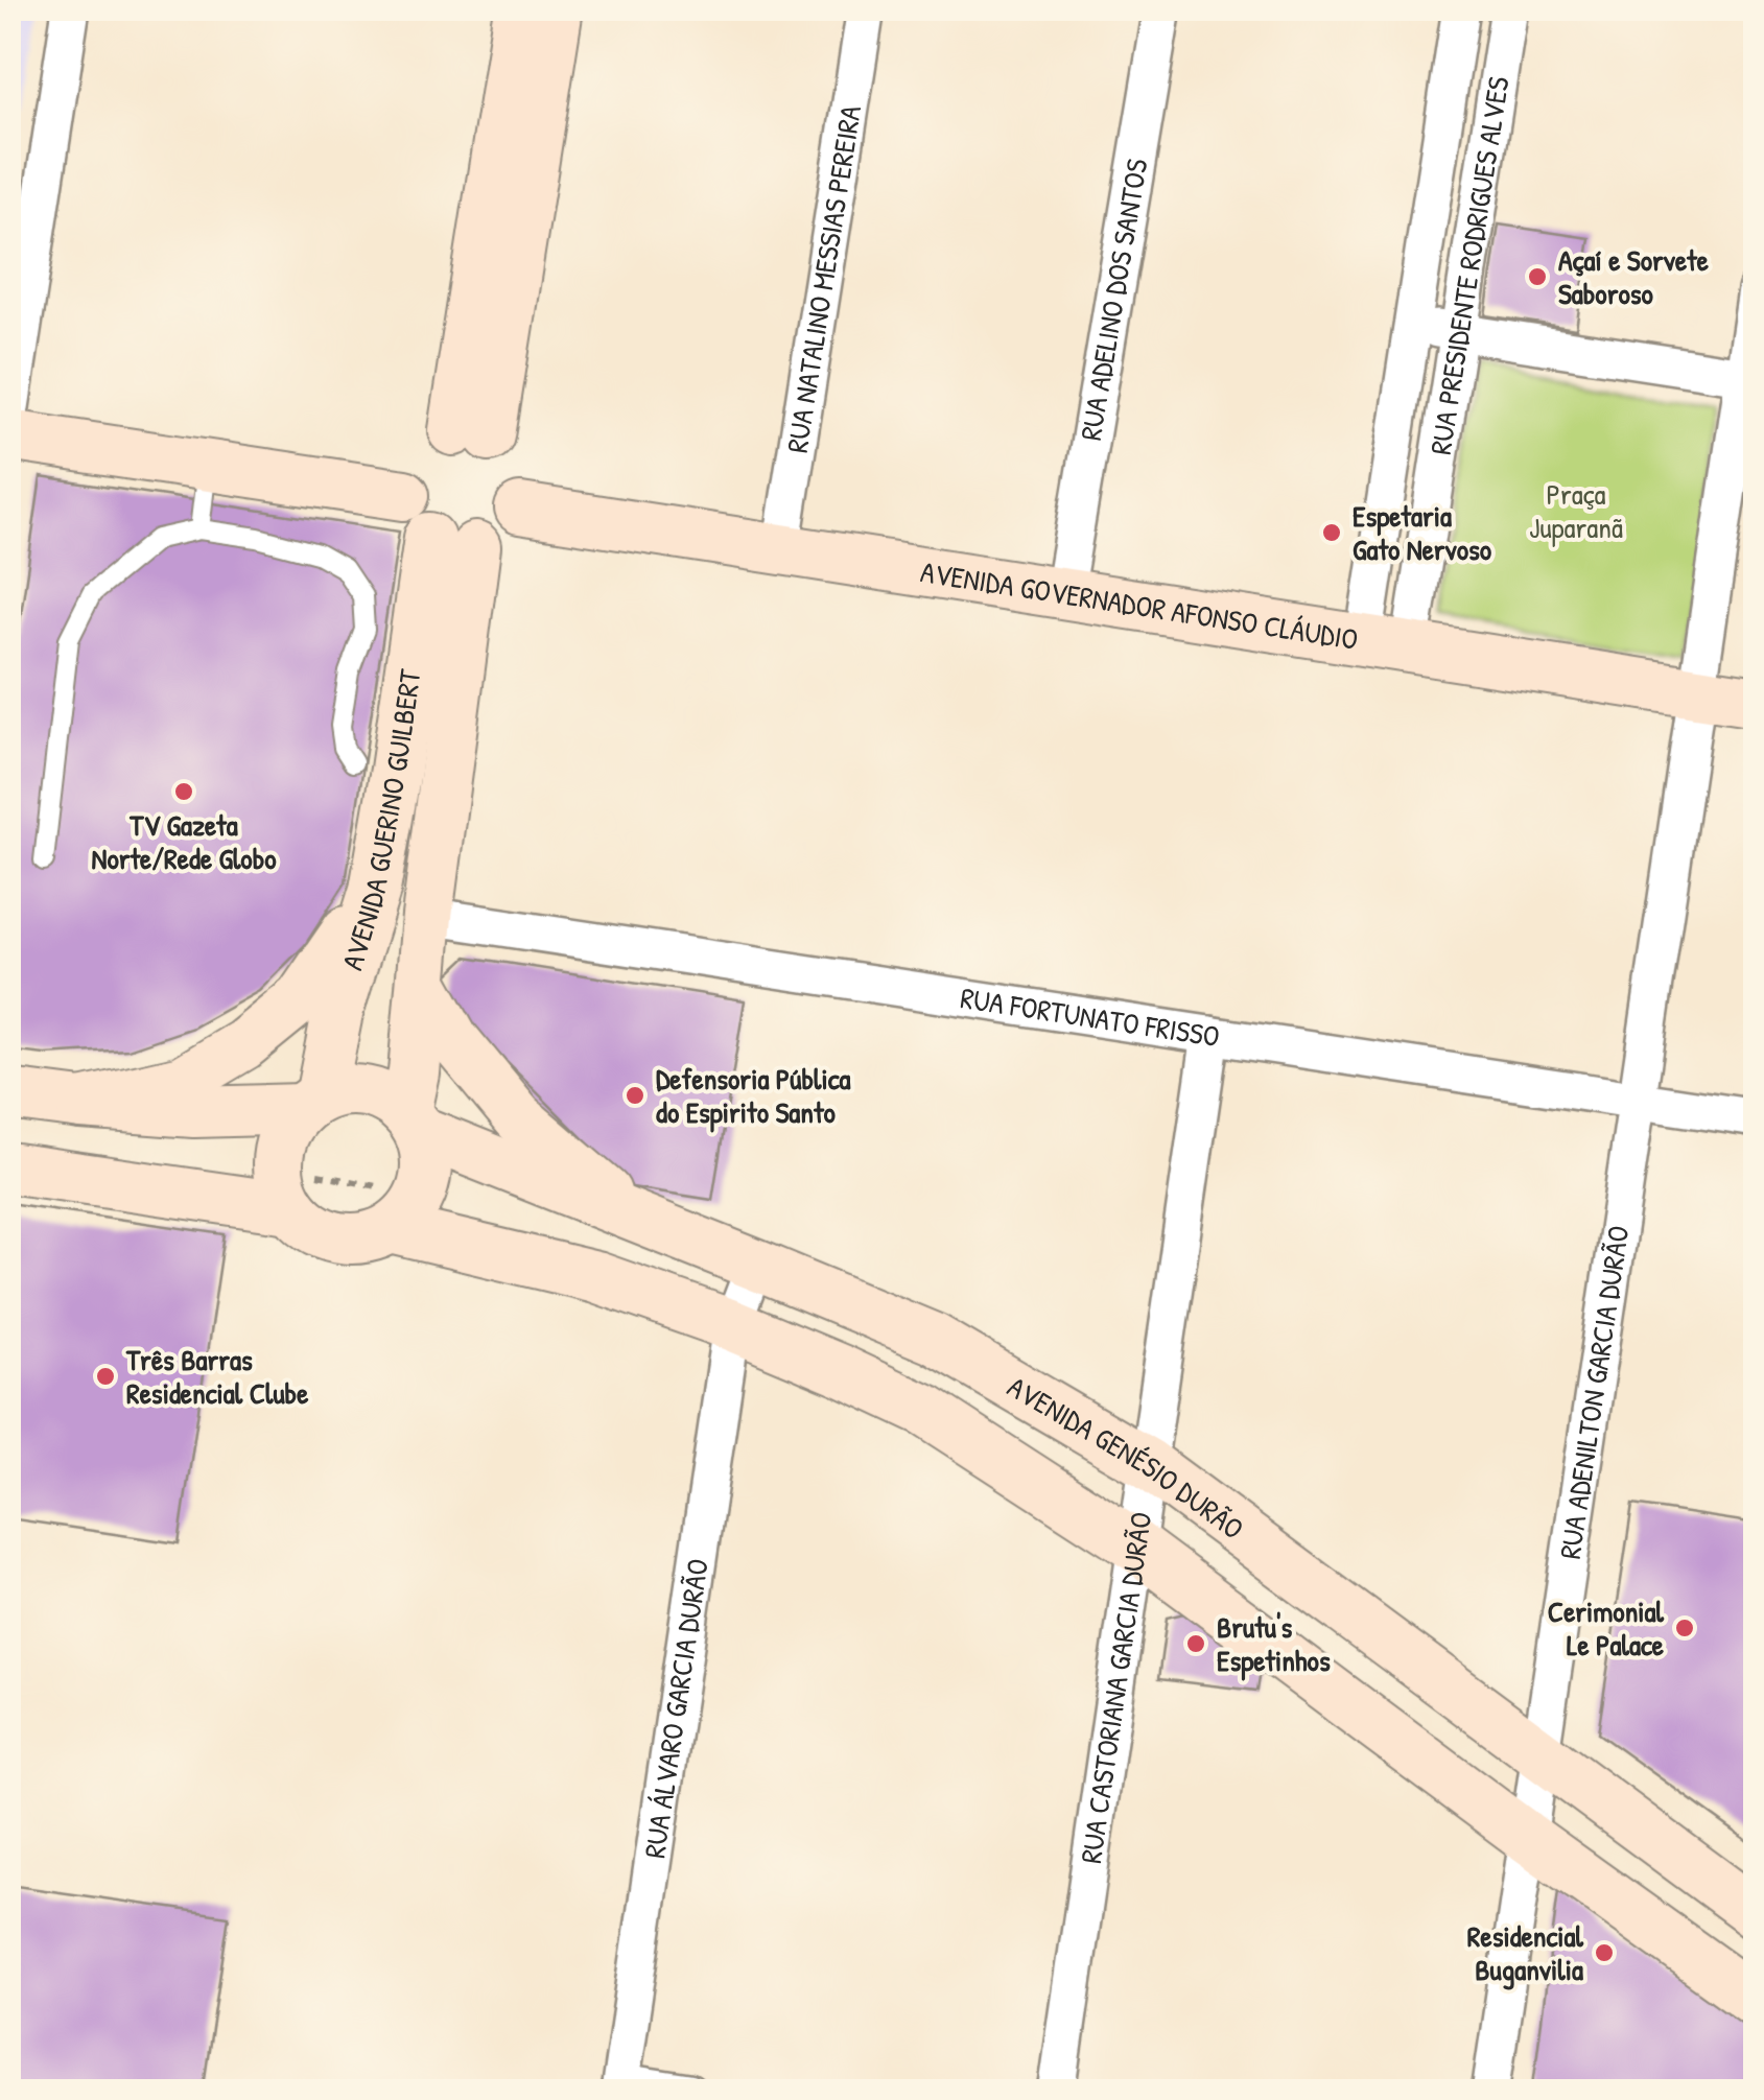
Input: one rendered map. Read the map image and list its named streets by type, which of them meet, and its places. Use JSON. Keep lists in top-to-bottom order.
{
  "streets": {
    "main road": ["AVENIDA GOVERNADOR AFONSO CLÁUDIO", "AVENIDA GUERINO GUILBERT", "AVENIDA GENÉSIO DURÃO"],
    "street": [
      "RUA PRESIDENTE RODRIGUES ALVES",
      "RUA NATALINO MESSIAS PEREIRA",
      "RUA ADELINO DOS SANTOS",
      "RUA FORTUNATO FRISSO",
      "RUA ADENILTON GARCIA DURÃO",
      "RUA CASTORIANA GARCIA DURÃO",
      "RUA ÁLVARO GARCIA DURÃO"
    ]
  },
  "crossings": [
    ["RUA PRESIDENTE RODRIGUES ALVES", "AVENIDA GOVERNADOR AFONSO CLÁUDIO"],
    ["RUA NATALINO MESSIAS PEREIRA", "AVENIDA GOVERNADOR AFONSO CLÁUDIO"],
    ["RUA ADELINO DOS SANTOS", "AVENIDA GOVERNADOR AFONSO CLÁUDIO"],
    ["AVENIDA GOVERNADOR AFONSO CLÁUDIO", "AVENIDA GUERINO GUILBERT"],
    ["AVENIDA GOVERNADOR AFONSO CLÁUDIO", "RUA ADENILTON GARCIA DURÃO"],
    ["AVENIDA GUERINO GUILBERT", "RUA FORTUNATO FRISSO"],
    ["AVENIDA GUERINO GUILBERT", "AVENIDA GENÉSIO DURÃO"],
    ["RUA FORTUNATO FRISSO", "RUA ADENILTON GARCIA DURÃO"],
    ["RUA FORTUNATO FRISSO", "RUA CASTORIANA GARCIA DURÃO"],
    ["RUA ADENILTON GARCIA DURÃO", "AVENIDA GENÉSIO DURÃO"],
    ["AVENIDA GENÉSIO DURÃO", "RUA CASTORIANA GARCIA DURÃO"],
    ["AVENIDA GENÉSIO DURÃO", "RUA ÁLVARO GARCIA DURÃO"]
  ],
  "parks": ["Praça Juparanã"],
  "places": [
    "Açaí e Sorvete Saboroso",
    "Espetaria Gato Nervoso",
    "TV Gazeta Norte/Rede Globo",
    "Defensoria Pública do Espirito Santo",
    "Três Barras Residencial Clube",
    "Cerimonial Le Palace",
    "Brutu's Espetinhos",
    "Residencial Buganvilia"
  ]
}
